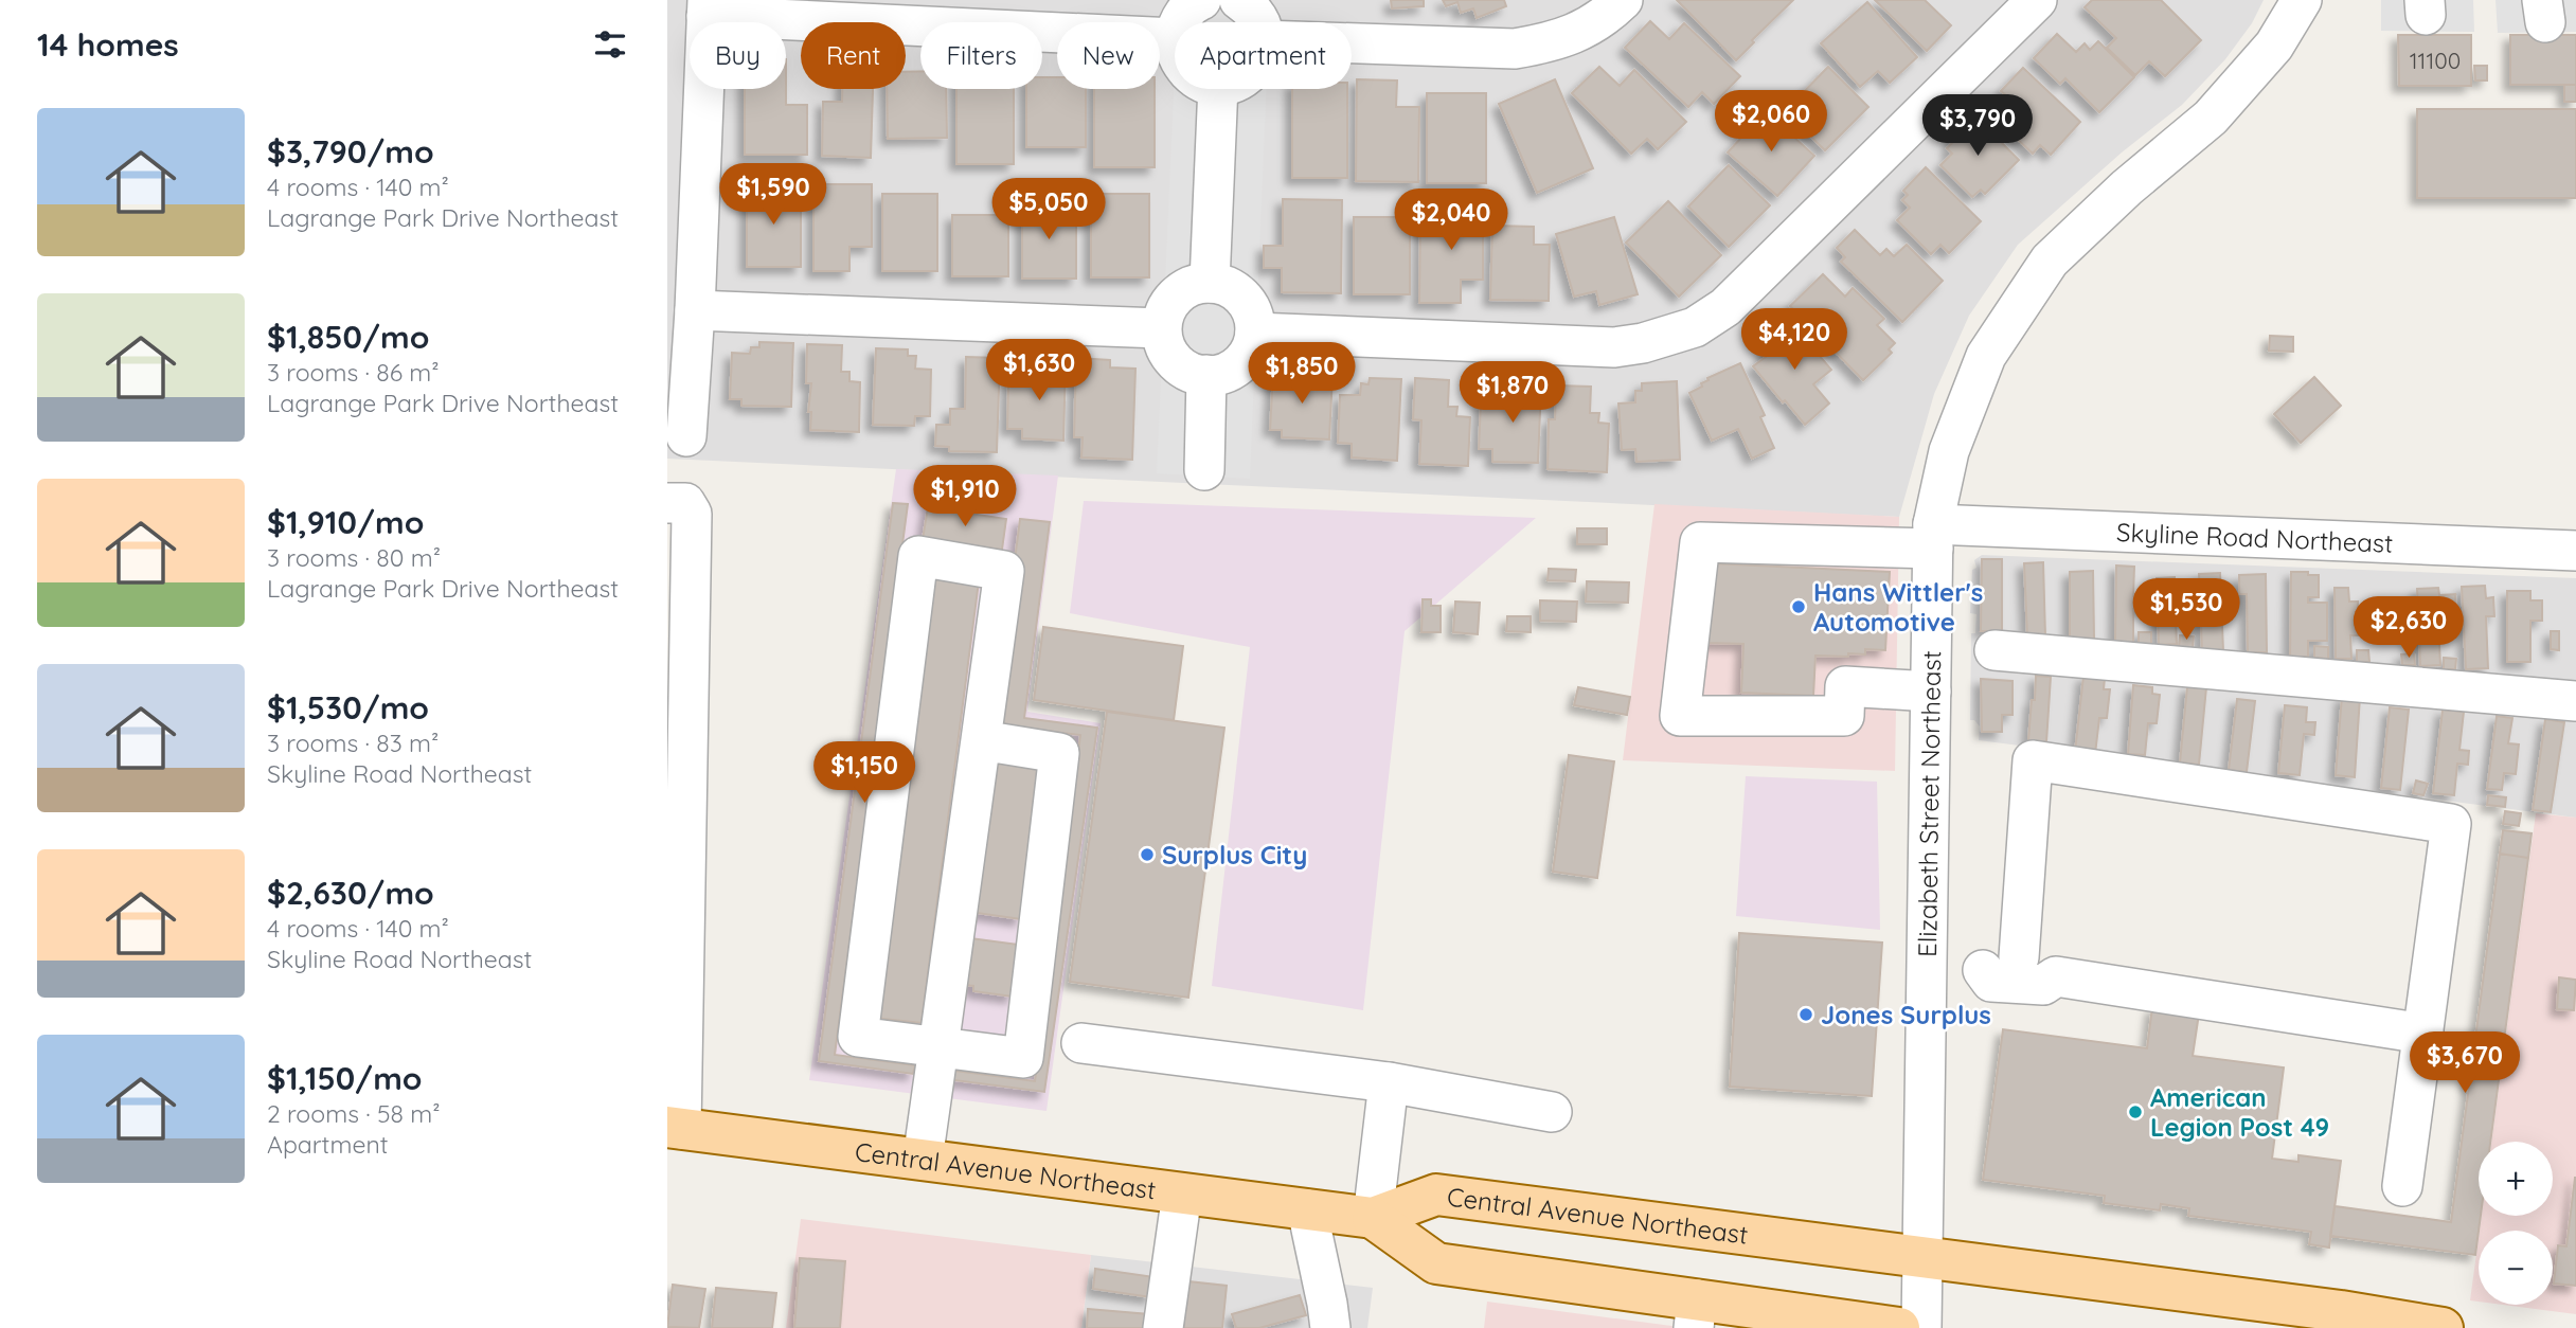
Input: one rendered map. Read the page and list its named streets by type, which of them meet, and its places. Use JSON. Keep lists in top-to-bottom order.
{
  "streets": {
    "main road": ["Central Avenue Northeast"],
    "street": ["Skyline Road Northeast", "Elizabeth Street Northeast"]
  },
  "crossings": [
    ["Skyline Road Northeast", "Elizabeth Street Northeast"],
    ["Elizabeth Street Northeast", "Central Avenue Northeast"]
  ],
  "places": [
    "Hans Wittler's Automotive",
    "Surplus City",
    "Jones Surplus",
    "American Legion Post 49"
  ],
  "house_numbers": ["11100"],
  "page": {
    "heading": "14 homes",
    "chip": [
      "Buy",
      "Rent",
      "Filters",
      "New",
      "Apartment"
    ],
    "list": [
      {
        "name": "$3,790/mo",
        "note": "4 rooms · 140 m² · Lagrange Park Drive Northeast"
      },
      {
        "name": "$1,850/mo",
        "note": "3 rooms · 86 m² · Lagrange Park Drive Northeast"
      },
      {
        "name": "$1,910/mo",
        "note": "3 rooms · 80 m² · Lagrange Park Drive Northeast"
      },
      {
        "name": "$1,530/mo",
        "note": "3 rooms · 83 m² · Skyline Road Northeast"
      },
      {
        "name": "$2,630/mo",
        "note": "4 rooms · 140 m² · Skyline Road Northeast"
      },
      {
        "name": "$1,150/mo",
        "note": "2 rooms · 58 m² · Apartment"
      }
    ],
    "price": [
      "$2,060",
      "$3,790",
      "$1,590",
      "$5,050",
      "$2,040",
      "$4,120",
      "$1,630",
      "$1,850",
      "$1,870",
      "$1,910",
      "$1,530",
      "$2,630",
      "$1,150",
      "$3,670"
    ],
    "map_buttons": ["+", "−"]
  }
}
